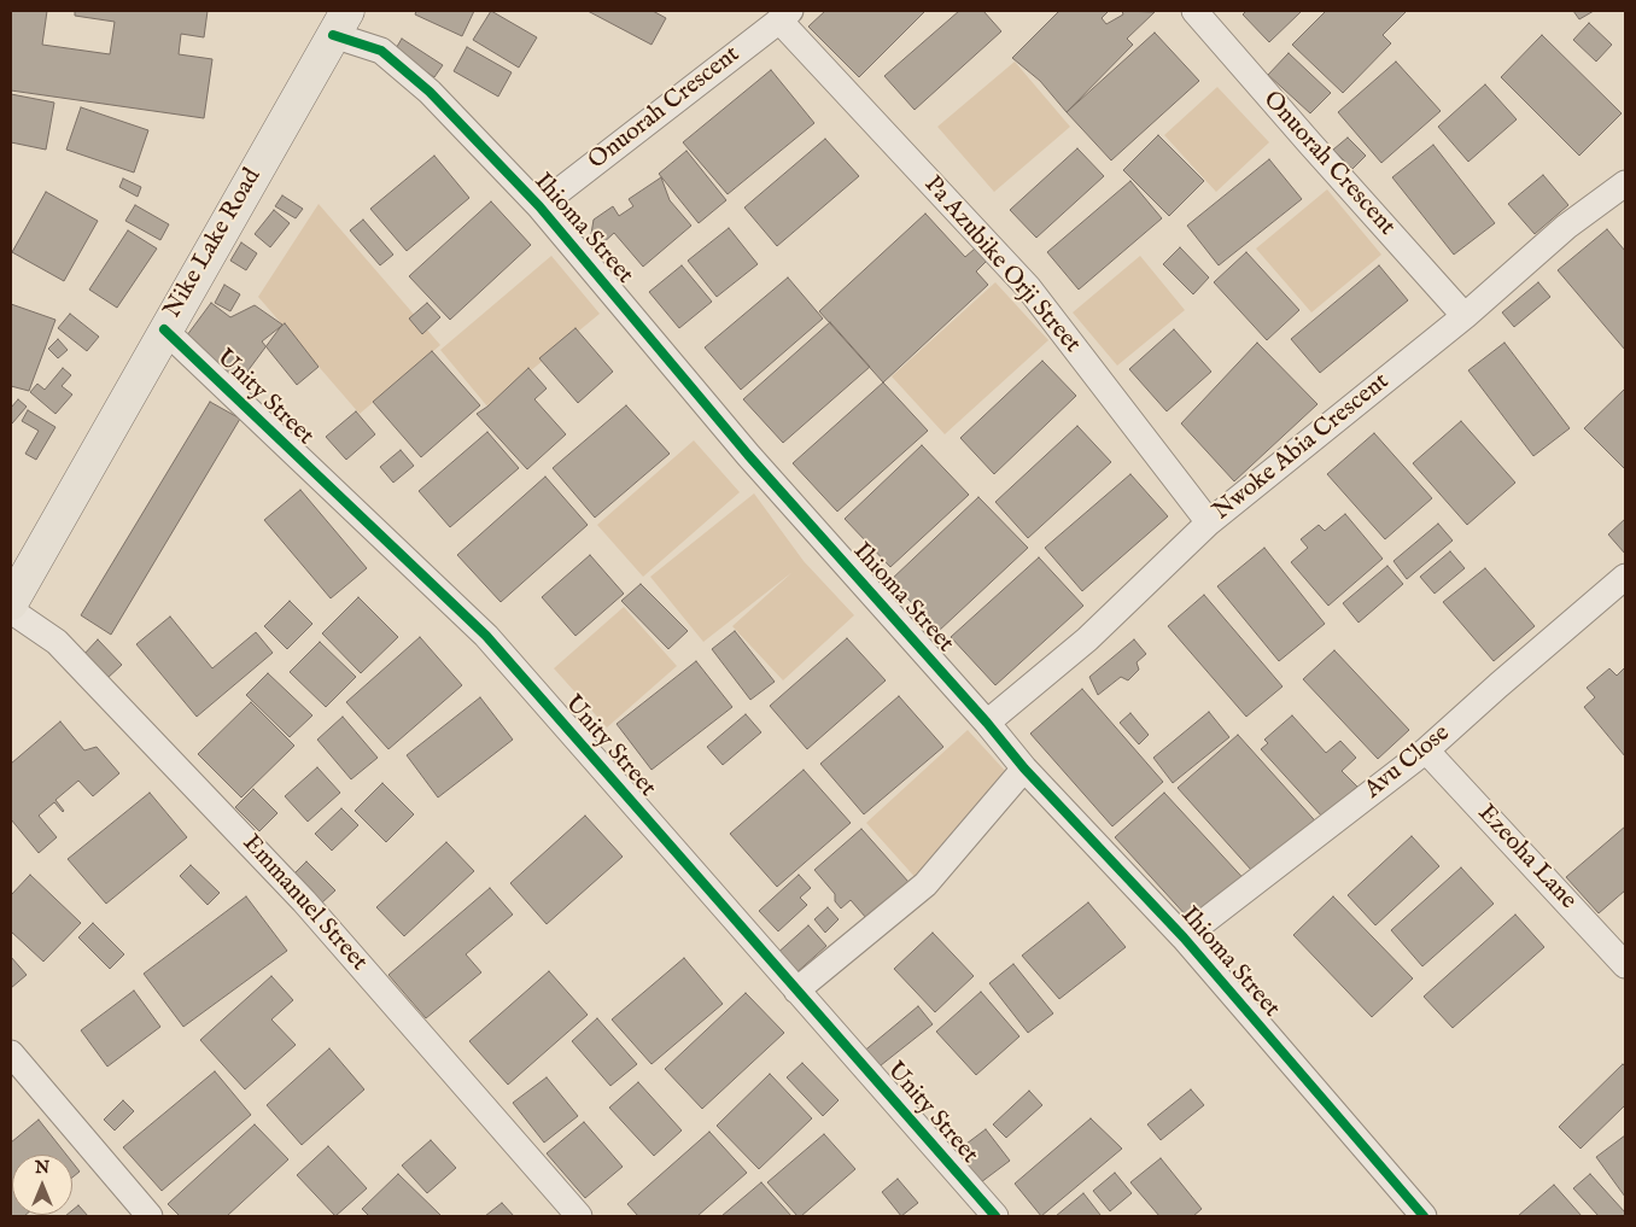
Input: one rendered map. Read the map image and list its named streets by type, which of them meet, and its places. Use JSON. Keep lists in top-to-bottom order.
{
  "streets": {
    "main road": ["Nike Lake Road"],
    "street": [
      "Onuorah Crescent",
      "Ihioma Street",
      "Pa Azubike Orji Street",
      "Unity Street",
      "Nwoke Abia Crescent",
      "Avu Close",
      "Ezeoha Lane",
      "Emmanuel Street"
    ]
  },
  "crossings": [
    ["Onuorah Crescent", "Ihioma Street"],
    ["Onuorah Crescent", "Pa Azubike Orji Street"],
    ["Onuorah Crescent", "Nwoke Abia Crescent"],
    ["Ihioma Street", "Nike Lake Road"],
    ["Ihioma Street", "Nwoke Abia Crescent"],
    ["Ihioma Street", "Avu Close"],
    ["Nike Lake Road", "Unity Street"],
    ["Pa Azubike Orji Street", "Nwoke Abia Crescent"],
    ["Avu Close", "Ezeoha Lane"]
  ],
  "north": "top"
}
